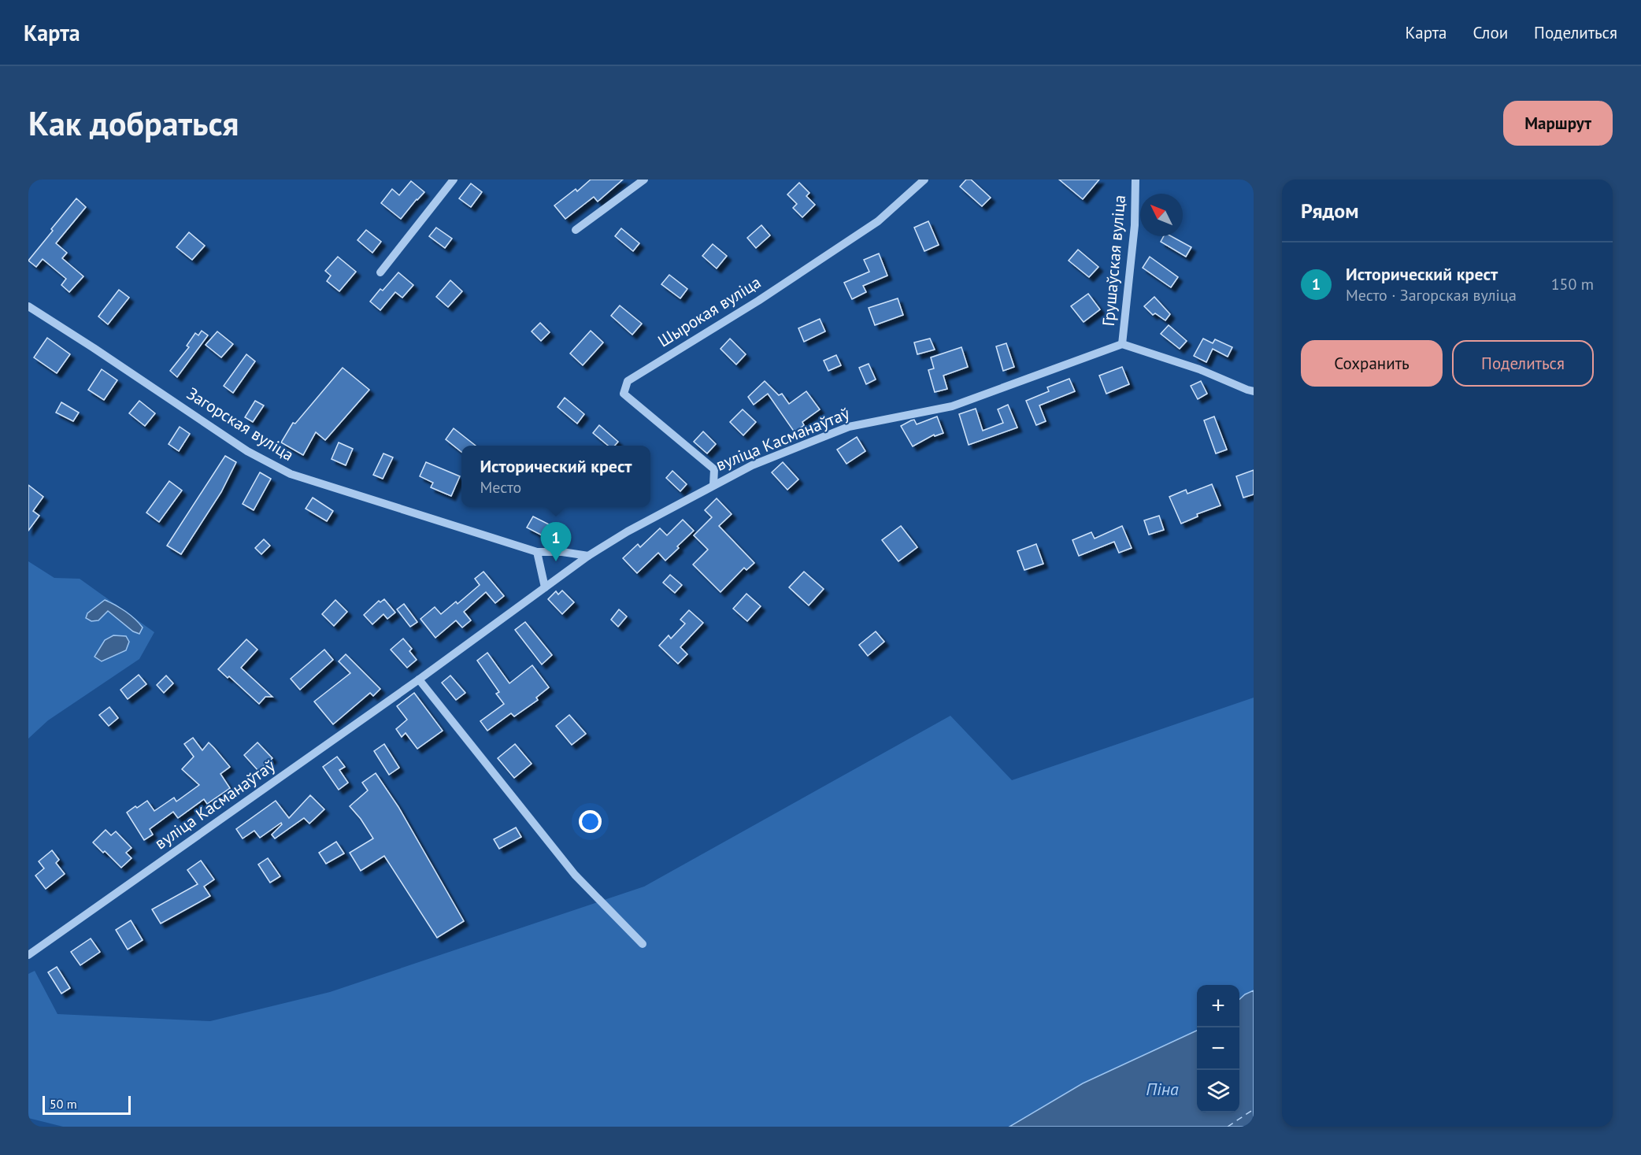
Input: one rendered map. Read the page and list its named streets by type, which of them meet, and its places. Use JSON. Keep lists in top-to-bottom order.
{
  "streets": {
    "street": [
      "Грушаўская вуліца",
      "Шырокая вуліца",
      "Загорская вуліца",
      "вуліца Касманаўтаў"
    ]
  },
  "crossings": [
    ["Грушаўская вуліца", "вуліца Касманаўтаў"],
    ["Шырокая вуліца", "вуліца Касманаўтаў"],
    ["Загорская вуліца", "вуліца Касманаўтаў"]
  ],
  "water": ["Піна"],
  "scale_bar": "50 m",
  "north": "top left",
  "page": {
    "header": "Карта",
    "nav": ["Карта", "Слои", "Поделиться"],
    "buttons": [
      "Маршрут",
      ["Сохранить", "Поделиться"]
    ],
    "title": "Как добраться",
    "heading": "Рядом",
    "list": [
      {
        "mark": "1",
        "name": "Исторический крест",
        "note": "Место · Загорская вуліца",
        "value": "150 m"
      }
    ],
    "popup": ["Исторический крест", "Место"],
    "pins": "1",
    "map_buttons": ["+", "−"],
    "scale": "50 m"
  }
}
